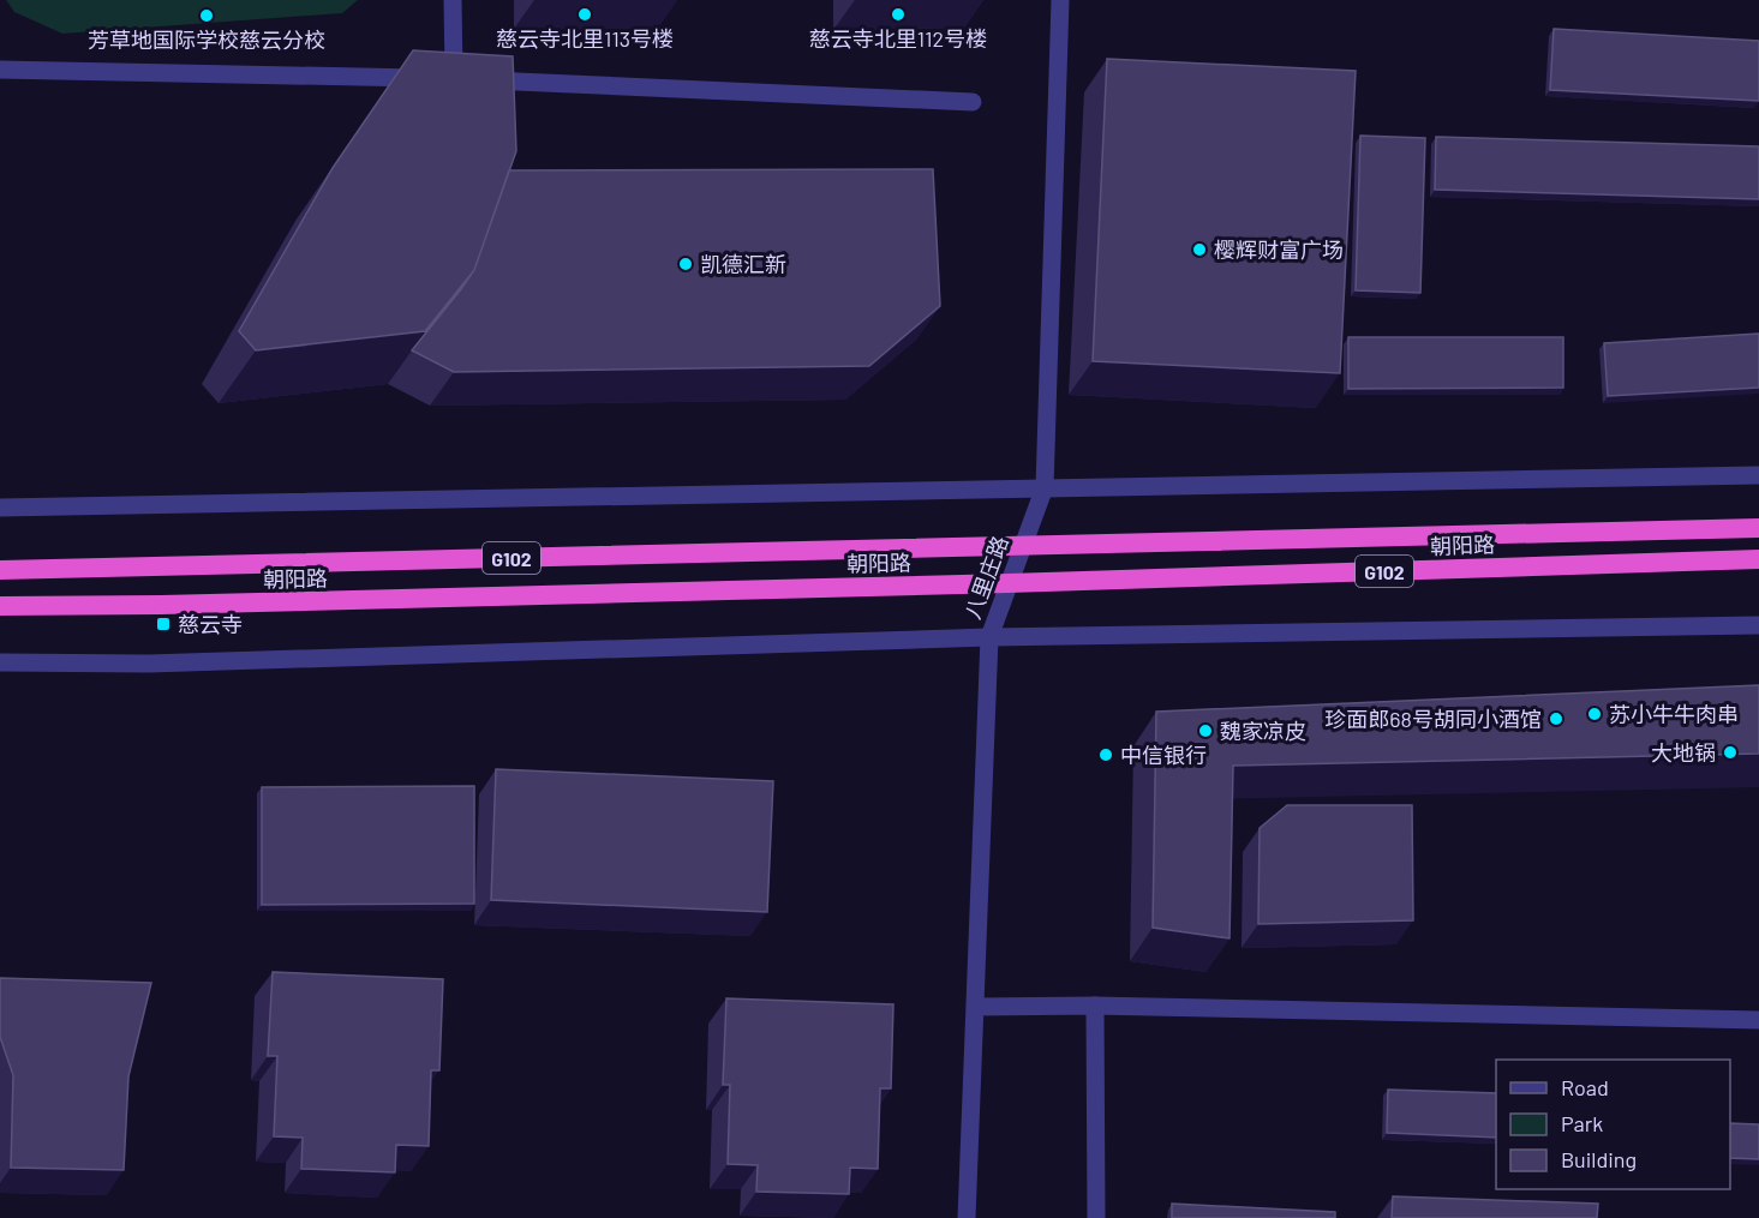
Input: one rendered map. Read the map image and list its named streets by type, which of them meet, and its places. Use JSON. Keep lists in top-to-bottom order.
{
  "streets": {
    "highway": ["朝阳路", "G102"],
    "street": ["八里庄路"]
  },
  "crossings": [
    ["朝阳路", "八里庄路"]
  ],
  "places": {
    "other": [
      "慈云寺北里113号楼",
      "慈云寺北里112号楼",
      "芳草地国际学校慈云分校",
      "樱辉财富广场",
      "凯德汇新",
      "苏小牛牛肉串",
      "珍面郎68号胡同小酒馆",
      "魏家凉皮",
      "大地锅",
      "中信银行"
    ],
    "transit": ["慈云寺"]
  },
  "legend": ["Road", "Park", "Building"]
}
